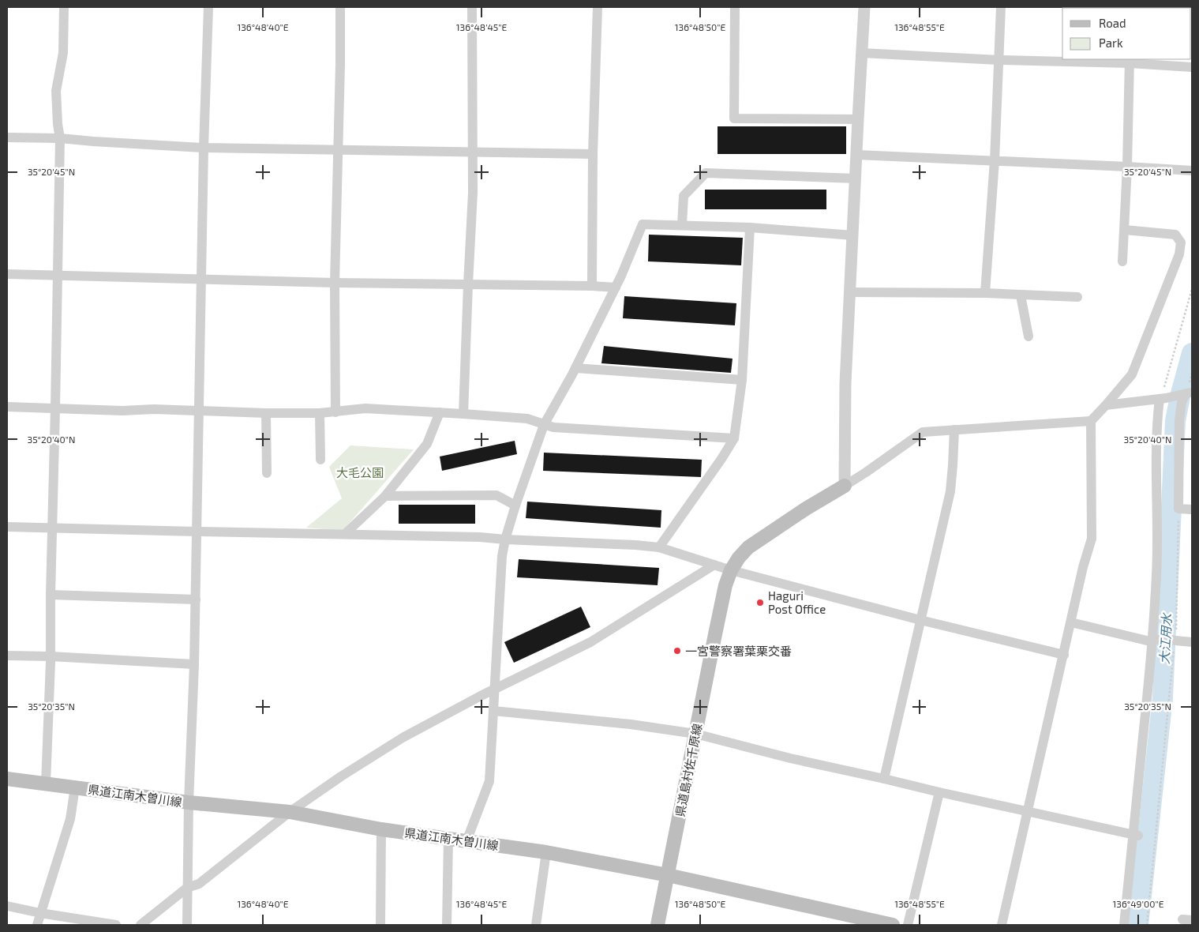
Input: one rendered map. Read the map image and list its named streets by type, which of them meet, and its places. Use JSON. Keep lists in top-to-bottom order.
{
  "streets": {
    "main road": ["県道島村佐千原線", "県道江南木曽川線"]
  },
  "crossings": [
    ["県道島村佐千原線", "県道江南木曽川線"]
  ],
  "water": ["大江用水"],
  "parks": ["大毛公園"],
  "places": ["Haguri Post Office", "一宮警察署葉栗交番"],
  "legend": ["Road", "Park"],
  "coordinates": [
    "136°48'40\"E",
    "136°48'45\"E",
    "136°48'50\"E",
    "136°48'55\"E",
    "35°20'45\"N",
    "35°20'40\"N",
    "35°20'35\"N",
    "136°49'00\"E"
  ]
}
